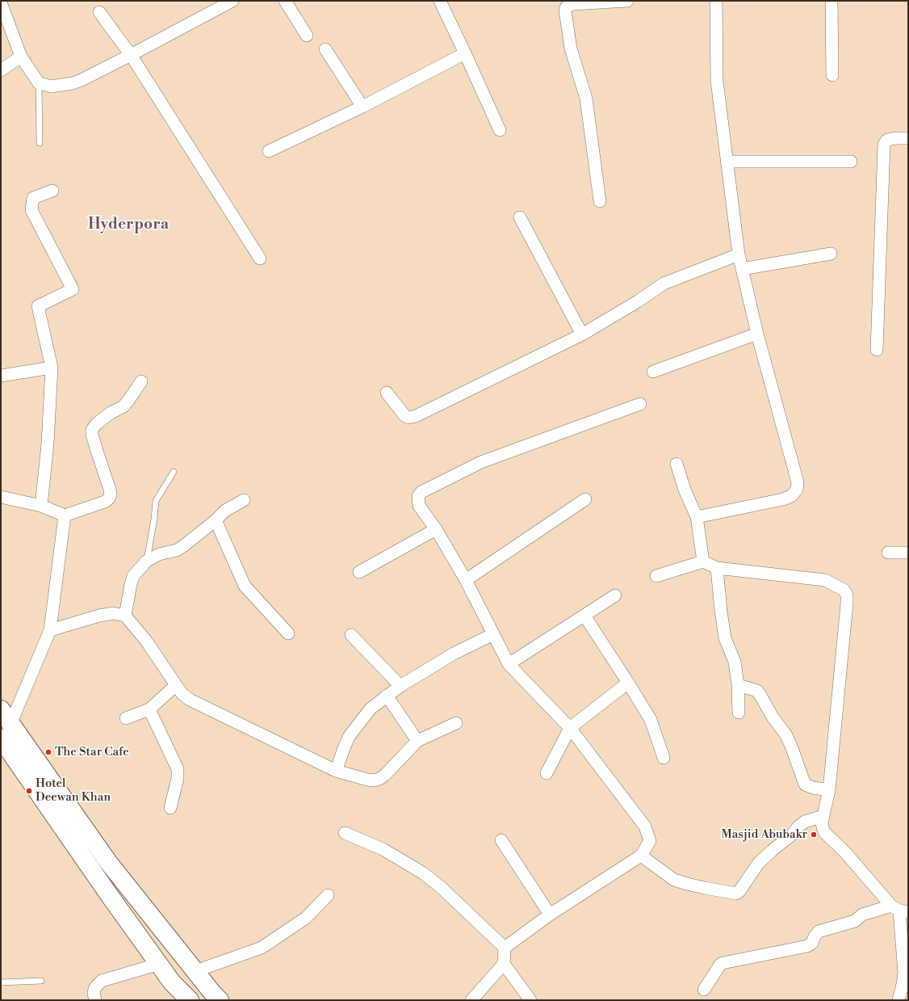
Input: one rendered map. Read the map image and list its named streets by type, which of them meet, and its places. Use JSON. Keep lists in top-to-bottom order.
{
  "districts": ["Hyderpora"],
  "places": ["The Star Cafe", "Hotel Deewan Khan", "Masjid Abubakr"]
}
